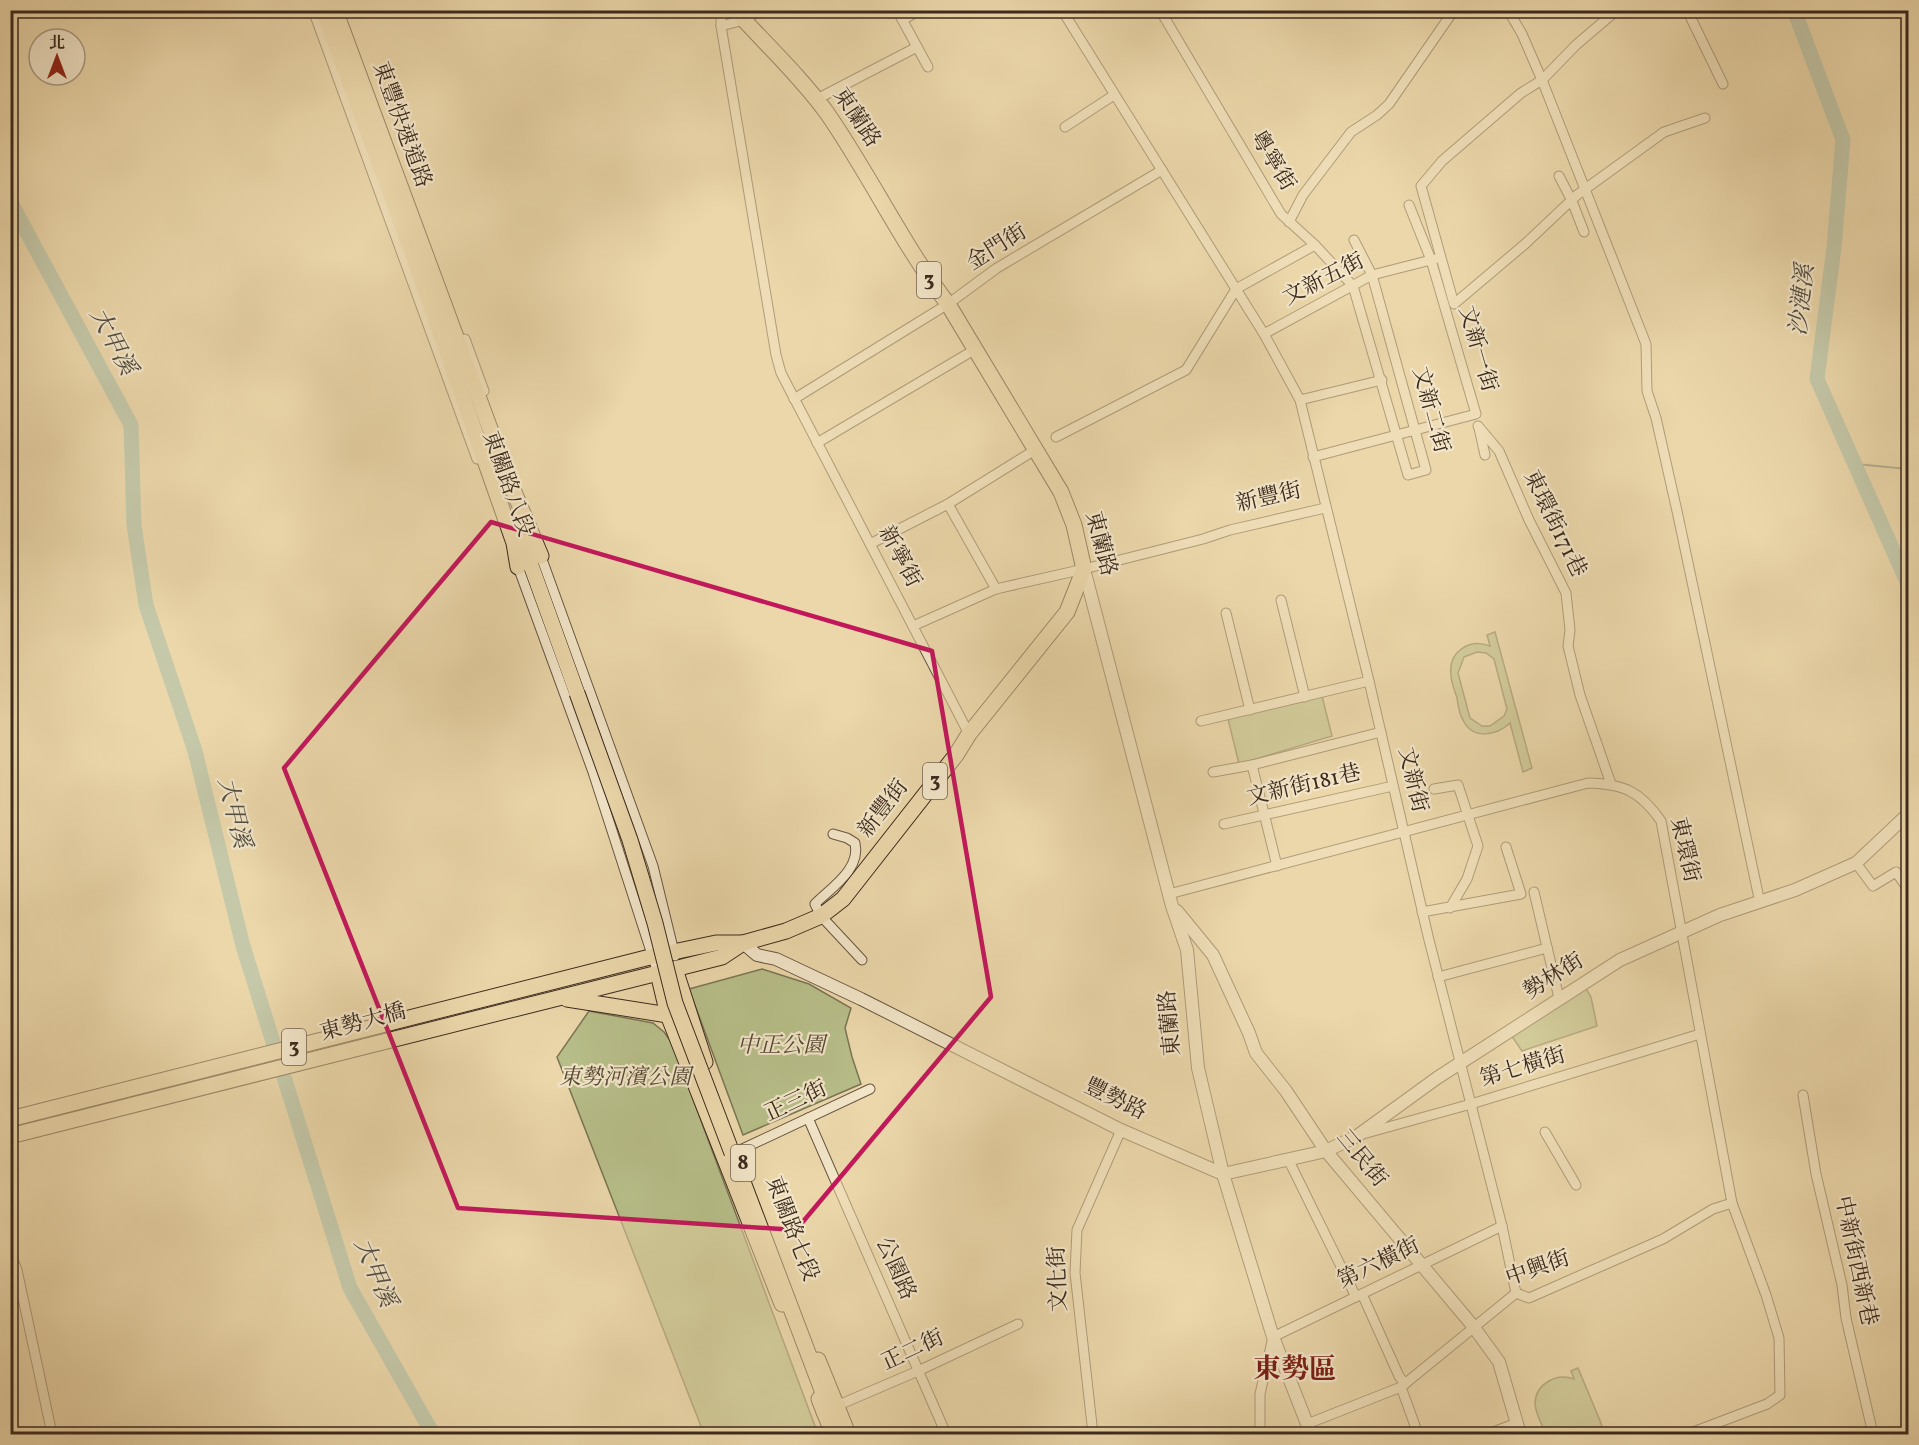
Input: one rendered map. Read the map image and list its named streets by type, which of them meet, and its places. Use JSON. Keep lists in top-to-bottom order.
{
  "streets": {
    "main road": [
      "東蘭路",
      "東豐快速道路",
      "3",
      "新豐街",
      "東勢大橋",
      "8",
      "東關路七段"
    ],
    "street": [
      "粵寧街",
      "金門街",
      "文新五街",
      "文新一街",
      "文新二街",
      "東關路八段",
      "東環街171巷",
      "新寧街",
      "文新街",
      "文新街181巷",
      "東環街",
      "勢林街",
      "第七橫街",
      "豐勢路",
      "正三街",
      "三民街",
      "中新街西新巷",
      "第六橫街",
      "公園路",
      "中興街",
      "文化街",
      "正二街"
    ]
  },
  "crossings": [
    ["東蘭路", "金門街"],
    ["東蘭路", "新豐街"],
    ["東蘭路", "東環街"],
    ["東蘭路", "勢林街"],
    ["東蘭路", "豐勢路"],
    ["東蘭路", "三民街"],
    ["粵寧街", "文新二街"],
    ["金門街", "新寧街"],
    ["3", "東關路八段"],
    ["3", "新豐街"],
    ["3", "東勢大橋"],
    ["3", "豐勢路"],
    ["3", "東關路七段"],
    ["文新五街", "文新一街"],
    ["文新五街", "文新二街"],
    ["文新五街", "文新街"],
    ["文新一街", "文新二街"],
    ["文新一街", "文新街"],
    ["東關路八段", "東勢大橋"],
    ["東關路八段", "東關路七段"],
    ["新豐街", "新寧街"],
    ["新豐街", "文新街"],
    ["新豐街", "豐勢路"],
    ["東環街171巷", "東環街"],
    ["文新街", "文新街181巷"],
    ["文新街", "東環街"],
    ["文新街", "勢林街"],
    ["文新街", "第七橫街"],
    ["文新街", "第六橫街"],
    ["文新街", "中興街"],
    ["東環街", "勢林街"],
    ["東環街", "第七橫街"],
    ["東環街", "三民街"],
    ["東環街", "中興街"],
    ["勢林街", "第七橫街"],
    ["勢林街", "豐勢路"],
    ["勢林街", "三民街"],
    ["東勢大橋", "東關路七段"],
    ["豐勢路", "文化街"],
    ["正三街", "東關路七段"],
    ["正三街", "公園路"],
    ["三民街", "第六橫街"],
    ["三民街", "中興街"],
    ["東關路七段", "正二街"],
    ["公園路", "正二街"]
  ],
  "districts": ["東勢區"],
  "water": ["沙漣溪", "大甲溪"],
  "parks": ["中正公園", "東勢河濱公園"],
  "north": "top"
}
